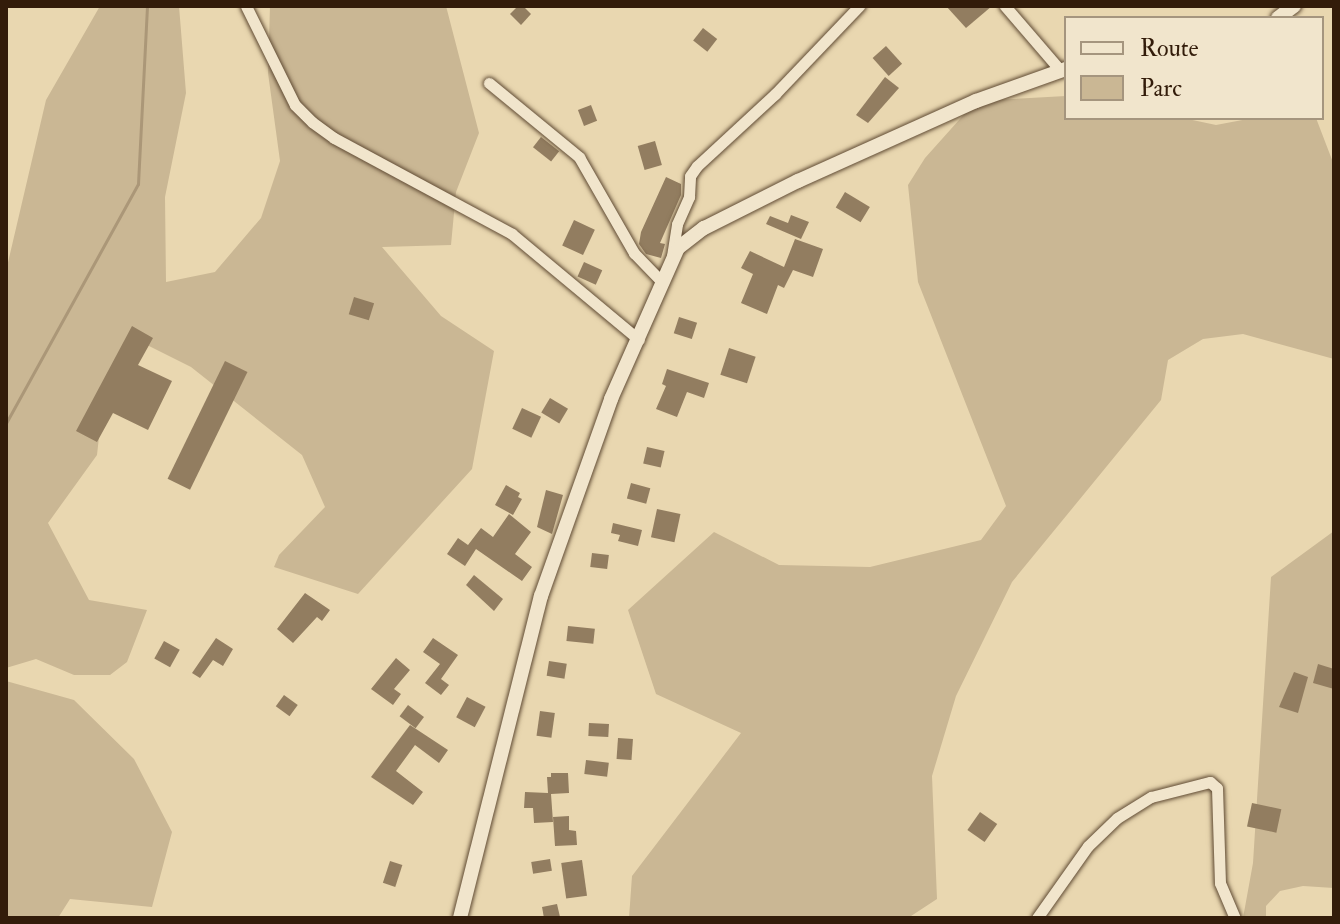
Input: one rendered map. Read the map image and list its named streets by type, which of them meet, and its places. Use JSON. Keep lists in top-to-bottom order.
{
  "legend": ["Route", "Parc"]
}
